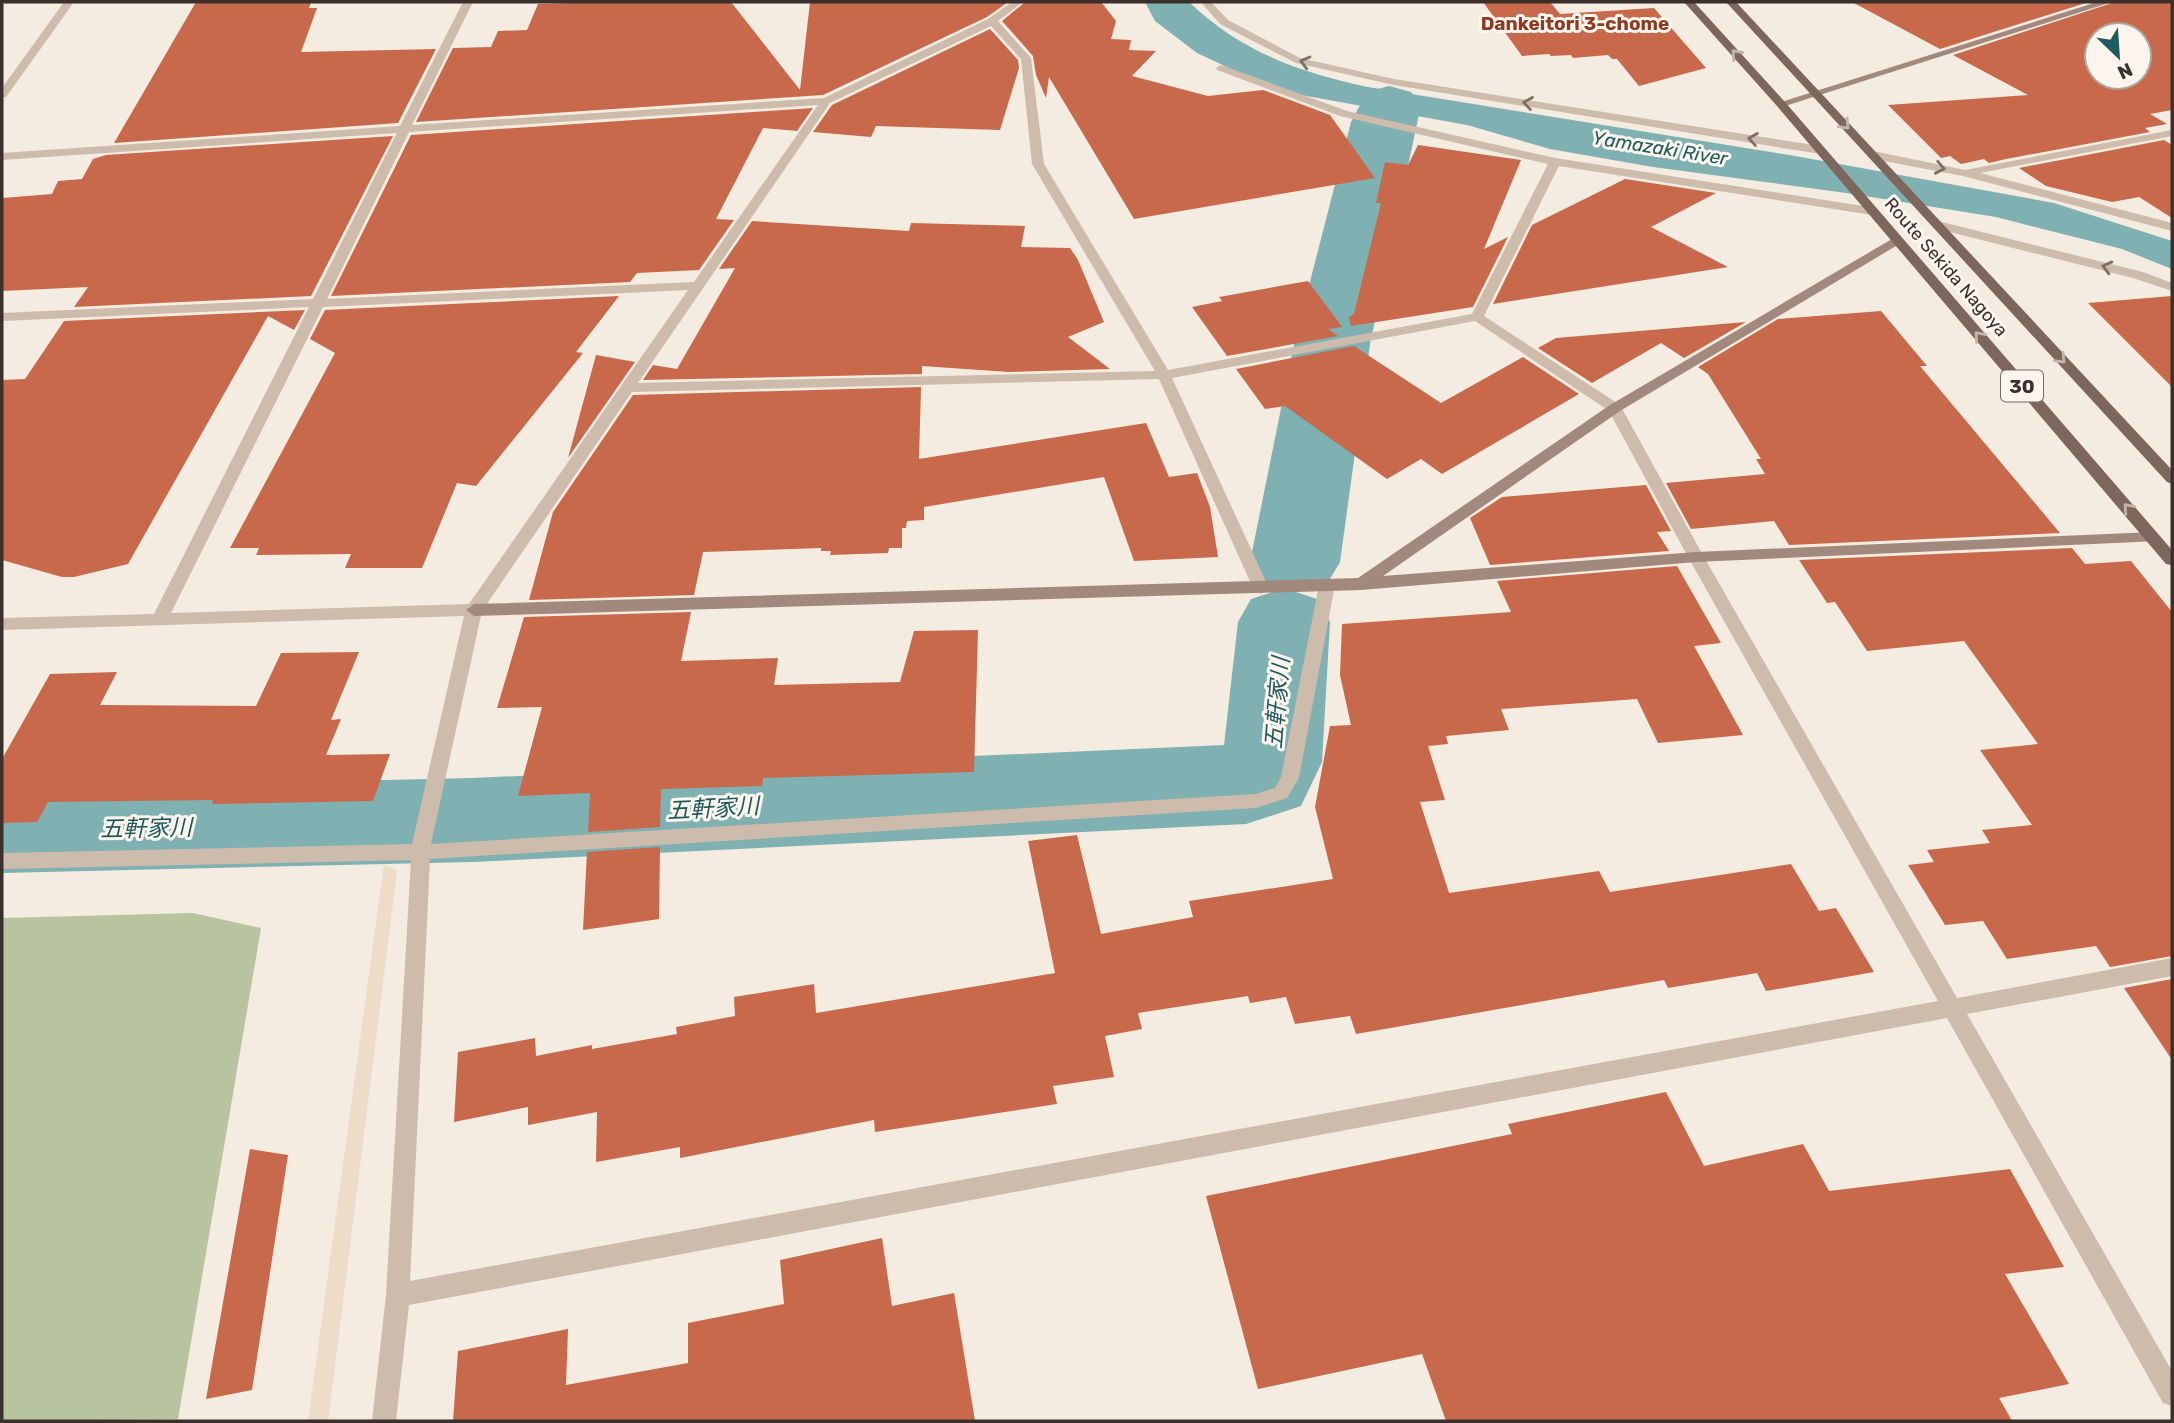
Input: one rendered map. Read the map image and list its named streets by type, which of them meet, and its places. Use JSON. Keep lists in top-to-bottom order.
{
  "streets": {
    "main road": ["Route Sekida Nagoya", "30"]
  },
  "districts": ["Dankeitori 3-chome"],
  "water": ["Yamazaki River", "五軒家川"],
  "north": "bottom right"
}
